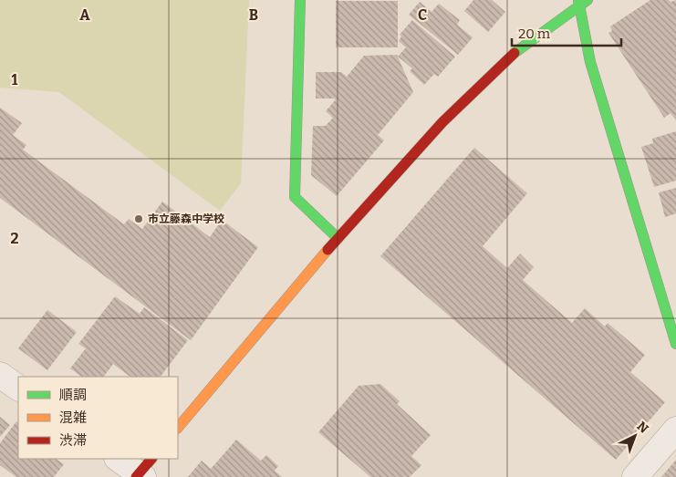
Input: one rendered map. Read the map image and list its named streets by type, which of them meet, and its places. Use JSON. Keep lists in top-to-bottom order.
{
  "places": ["市立藤森中学校"],
  "legend": ["順調", "混雑", "渋滞"],
  "scale_bar": "20 m",
  "north": "top right",
  "grid": {
    "columns": ["A", "B", "C"],
    "rows": ["1", "2"]
  }
}
